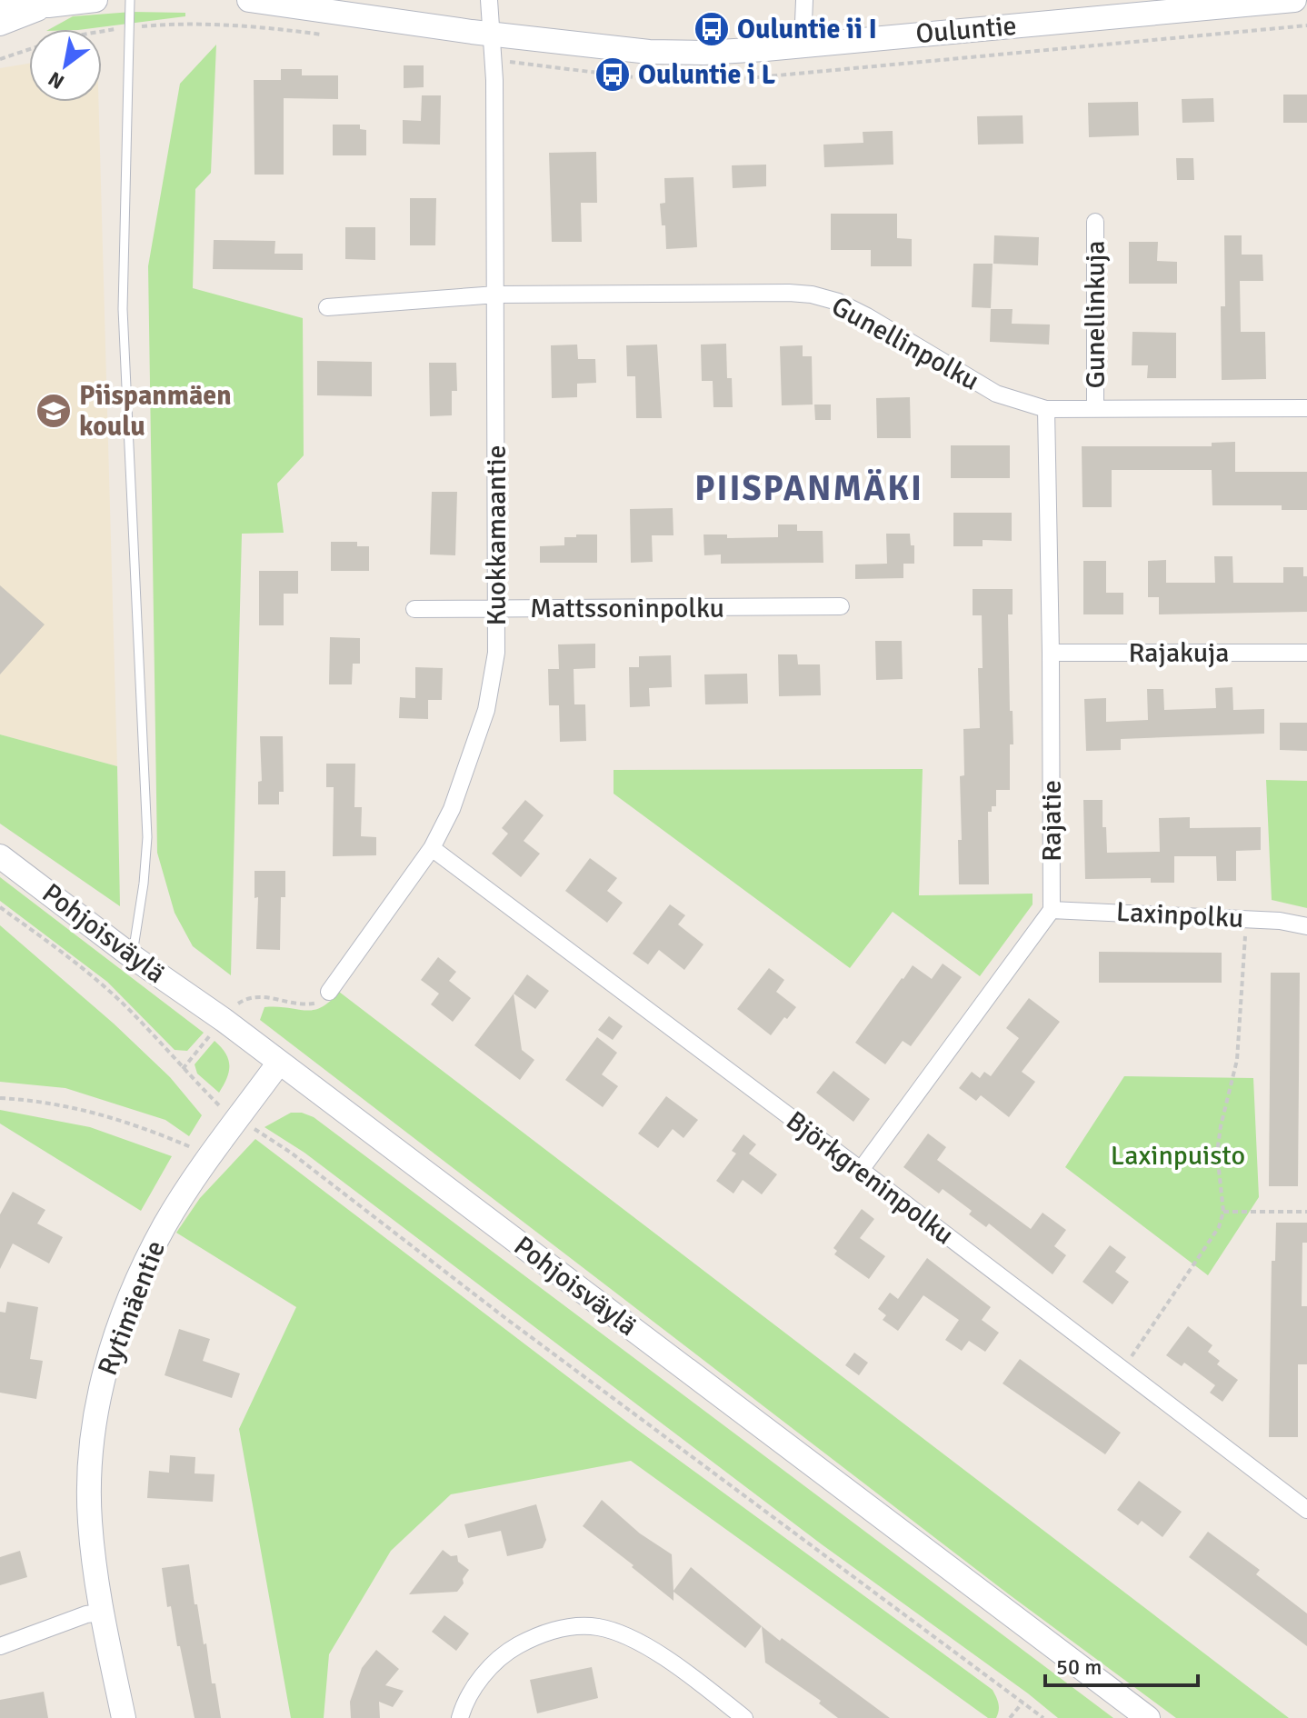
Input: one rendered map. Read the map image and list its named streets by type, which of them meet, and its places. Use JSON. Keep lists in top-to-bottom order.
{
  "streets": {
    "main road": ["Ouluntie", "Pohjoisväylä", "Rytimäentie"],
    "street": [
      "Gunellinkuja",
      "Gunellinpolku",
      "Kuokkamaantie",
      "Mattssoninpolku",
      "Rajakuja",
      "Rajatie",
      "Laxinpolku",
      "Björkgreninpolku"
    ]
  },
  "crossings": [
    ["Ouluntie", "Kuokkamaantie"],
    ["Gunellinkuja", "Gunellinpolku"],
    ["Gunellinpolku", "Kuokkamaantie"],
    ["Gunellinpolku", "Rajatie"],
    ["Kuokkamaantie", "Mattssoninpolku"],
    ["Kuokkamaantie", "Björkgreninpolku"],
    ["Rajakuja", "Rajatie"],
    ["Rajatie", "Laxinpolku"],
    ["Pohjoisväylä", "Rytimäentie"]
  ],
  "districts": ["PIISPANMÄKI"],
  "parks": ["Laxinpuisto"],
  "places": {
    "bus stop": ["Ouluntie ii I", "Ouluntie i L"],
    "school or university": ["Piispanmäen koulu"]
  },
  "scale_bar": "50 m",
  "north": "bottom left"
}
